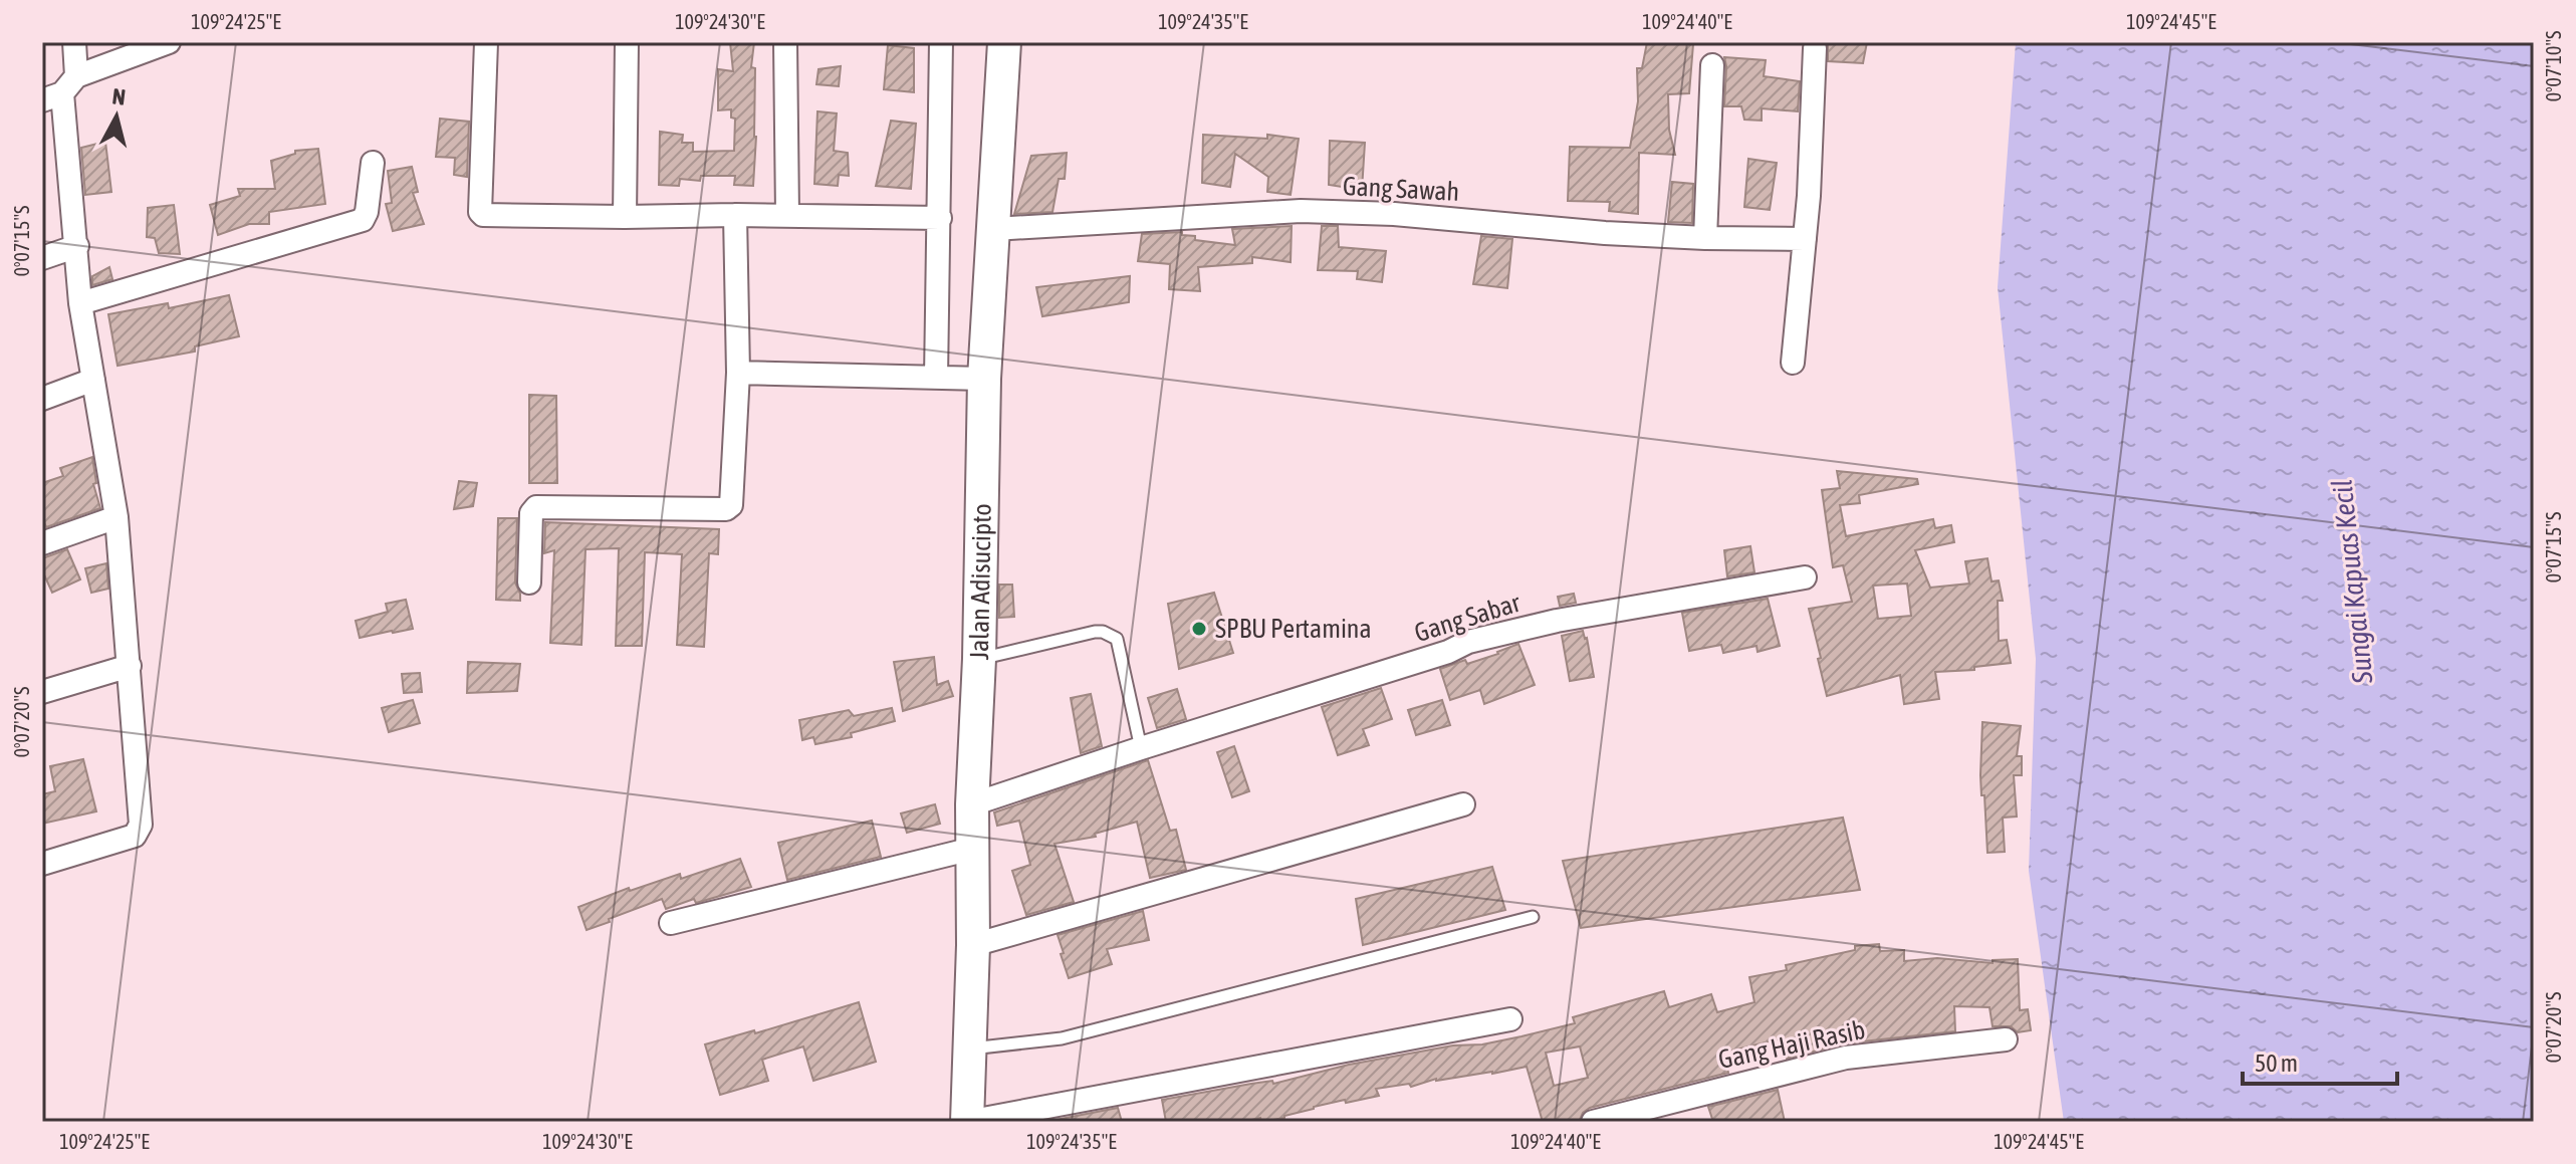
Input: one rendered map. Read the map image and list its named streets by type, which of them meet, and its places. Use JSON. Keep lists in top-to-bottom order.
{
  "streets": {
    "main road": ["Jalan Adisucipto"],
    "street": ["Gang Sawah", "Gang Sabar", "Gang Haji Rasib"]
  },
  "crossings": [
    ["Gang Sawah", "Jalan Adisucipto"],
    ["Jalan Adisucipto", "Gang Sabar"]
  ],
  "water": ["Sungai Kapuas Kecil"],
  "places": ["SPBU Pertamina"],
  "scale_bar": "50 m",
  "north": "top",
  "coordinates": [
    "109°24'25\"E",
    "109°24'30\"E",
    "109°24'35\"E",
    "109°24'40\"E",
    "109°24'45\"E",
    "0°07'10\"S",
    "0°07'15\"S",
    "0°07'20\"S"
  ]
}
